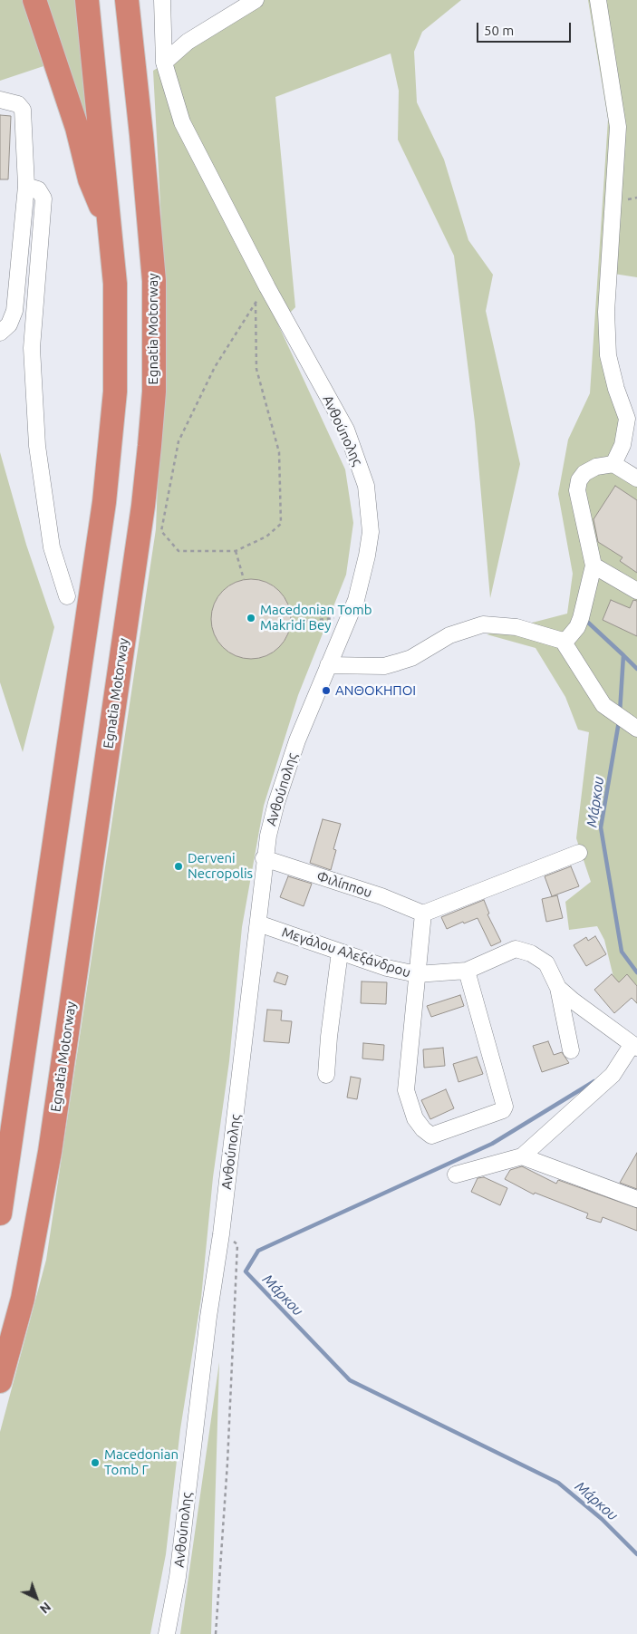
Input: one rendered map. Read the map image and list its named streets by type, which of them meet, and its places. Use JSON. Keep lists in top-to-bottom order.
{
  "streets": {
    "highway": ["Egnatia Motorway"],
    "street": ["Ανθούπολης", "Φιλίππου", "Μεγάλου Αλεξάνδρου"]
  },
  "crossings": [
    ["Ανθούπολης", "Φιλίππου"],
    ["Ανθούπολης", "Μεγάλου Αλεξάνδρου"]
  ],
  "water": ["Μάρκου"],
  "places": [
    "Macedonian Tomb Makridi Bey",
    "ΑΝΘΟΚΗΠΟΙ",
    "Derveni Necropolis",
    "Macedonian Tomb Γ"
  ],
  "scale_bar": "50 m",
  "north": "bottom right"
}
